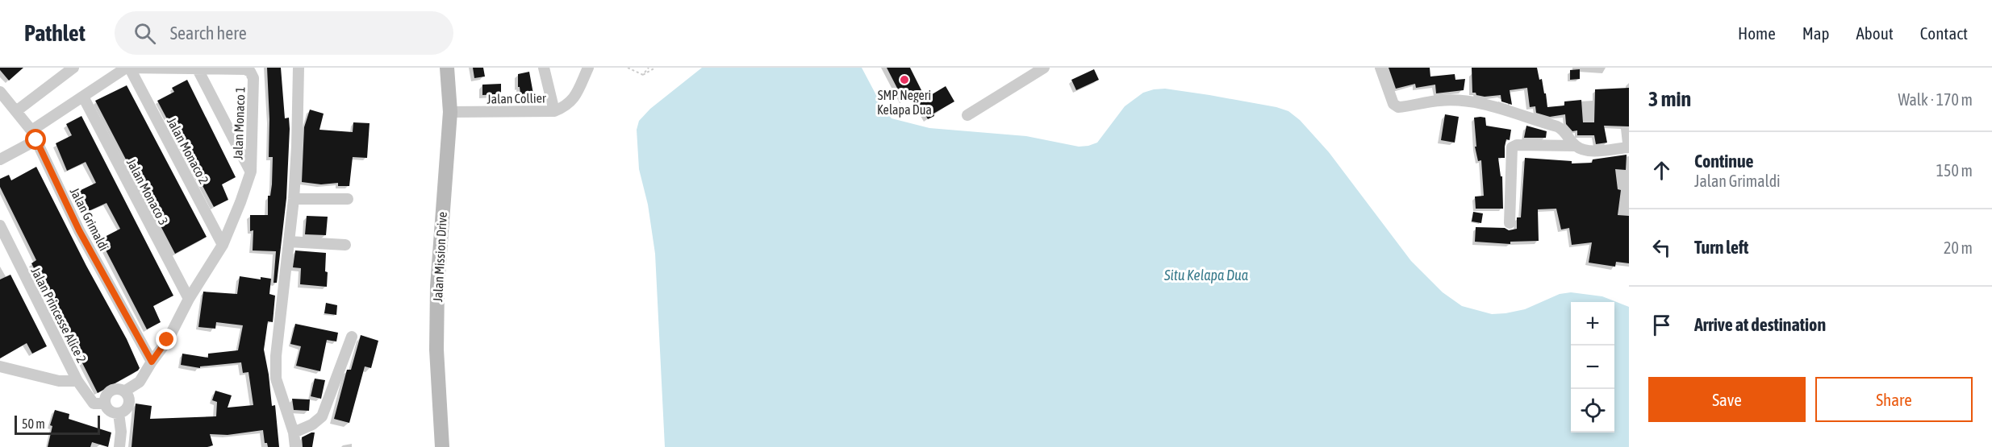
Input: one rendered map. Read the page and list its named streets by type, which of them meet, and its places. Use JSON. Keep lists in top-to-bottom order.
{
  "streets": {
    "street": [
      "Jalan Collier",
      "Jalan Monaco 1",
      "Jalan Monaco 2",
      "Jalan Monaco 3",
      "Jalan Grimaldi",
      "Jalan Mission Drive",
      "Jalan Princesse Alice 2"
    ]
  },
  "crossings": [
    ["Jalan Collier", "Jalan Mission Drive"]
  ],
  "water": ["Situ Kelapa Dua"],
  "places": ["SMP Negeri Kelapa Dua"],
  "scale_bar": "50 m",
  "page": {
    "header": "Pathlet",
    "search": "Search here",
    "nav": [
      "Home",
      "Map",
      "About",
      "Contact"
    ],
    "heading": ["3 min", "Walk · 170 m"],
    "list": [
      ["Continue", "Jalan Grimaldi", "150 m"],
      ["Turn left", "20 m"],
      "Arrive at destination"
    ],
    "map_buttons": ["+", "−"],
    "buttons": ["Save", "Share"],
    "scale": "50 m"
  }
}
